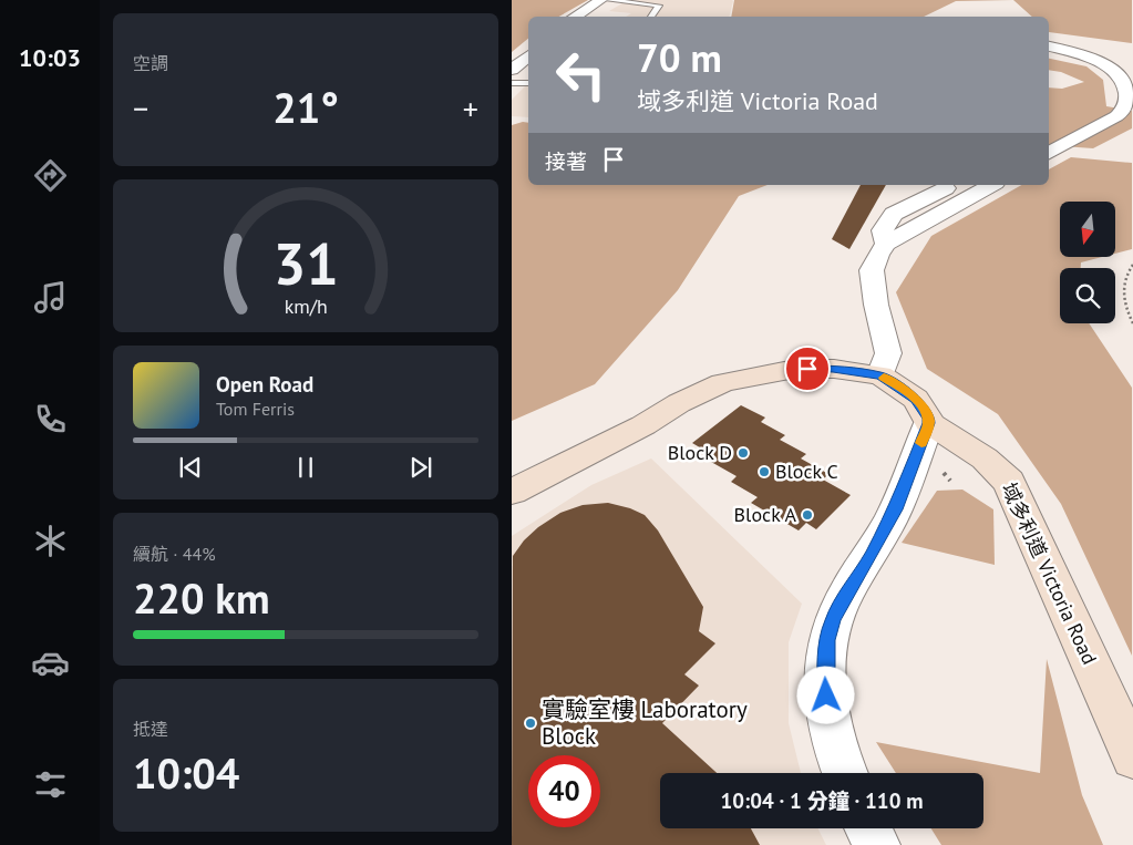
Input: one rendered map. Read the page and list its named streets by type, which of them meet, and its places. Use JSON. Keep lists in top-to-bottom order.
{
  "streets": {
    "main road": ["域多利道 Victoria Road"]
  },
  "places": [
    "Block D",
    "Block C",
    "Block A",
    "實驗室樓 Laboratory Block"
  ],
  "north": "bottom",
  "page": {
    "tabs": "10:03",
    "tile": [
      "空調",
      ["續航 · 44%", "220 km"],
      ["抵達", "10:04"]
    ],
    "turn": ["70 m", "域多利道 Victoria Road"],
    "heat": ["−", "21°", "+"],
    "then": "接著",
    "song": ["Open Road", "Tom Ferris"],
    "limit": "40",
    "trip": "10:04 · 1 分鐘 · 110 m",
    "gauge": ["31", "km/h"]
  }
}
